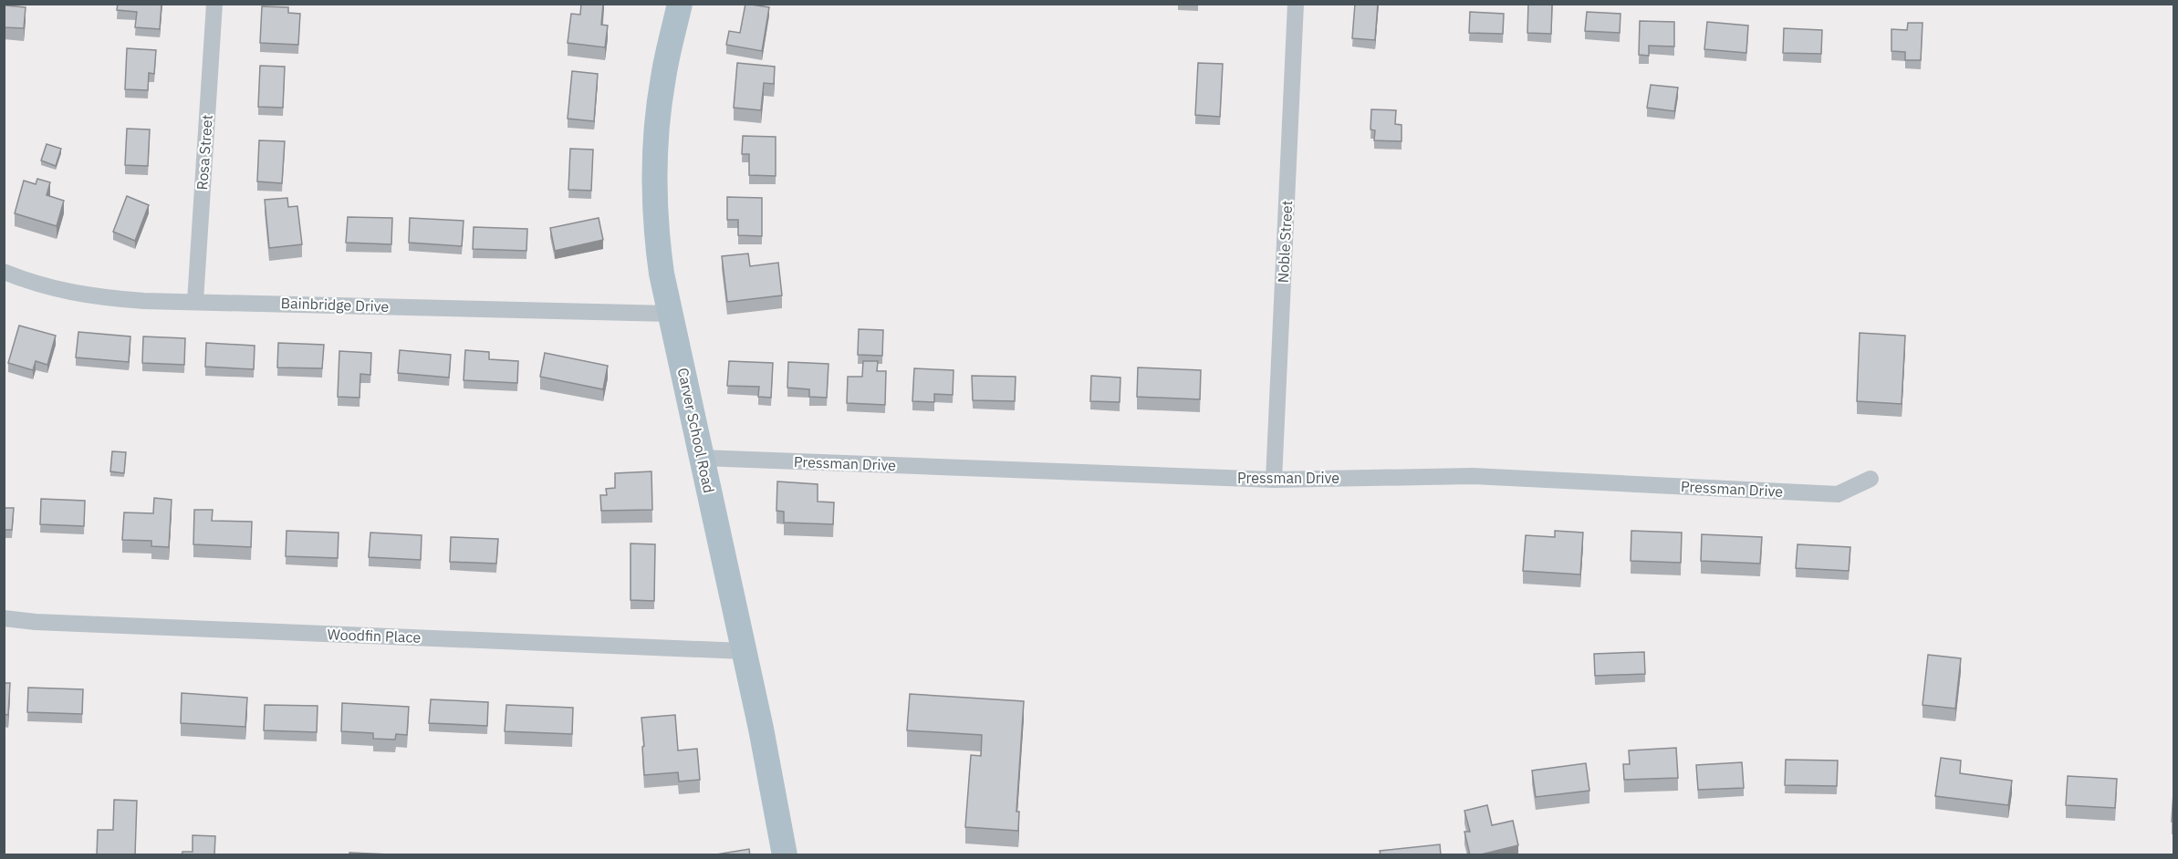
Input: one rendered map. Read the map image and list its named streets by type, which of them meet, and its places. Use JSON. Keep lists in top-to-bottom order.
{
  "streets": {
    "main road": ["Carver School Road"],
    "street": [
      "Rosa Street",
      "Noble Street",
      "Bainbridge Drive",
      "Pressman Drive",
      "Woodfin Place"
    ]
  },
  "crossings": [
    ["Rosa Street", "Bainbridge Drive"],
    ["Noble Street", "Pressman Drive"],
    ["Bainbridge Drive", "Carver School Road"],
    ["Carver School Road", "Pressman Drive"],
    ["Carver School Road", "Woodfin Place"]
  ]
}
